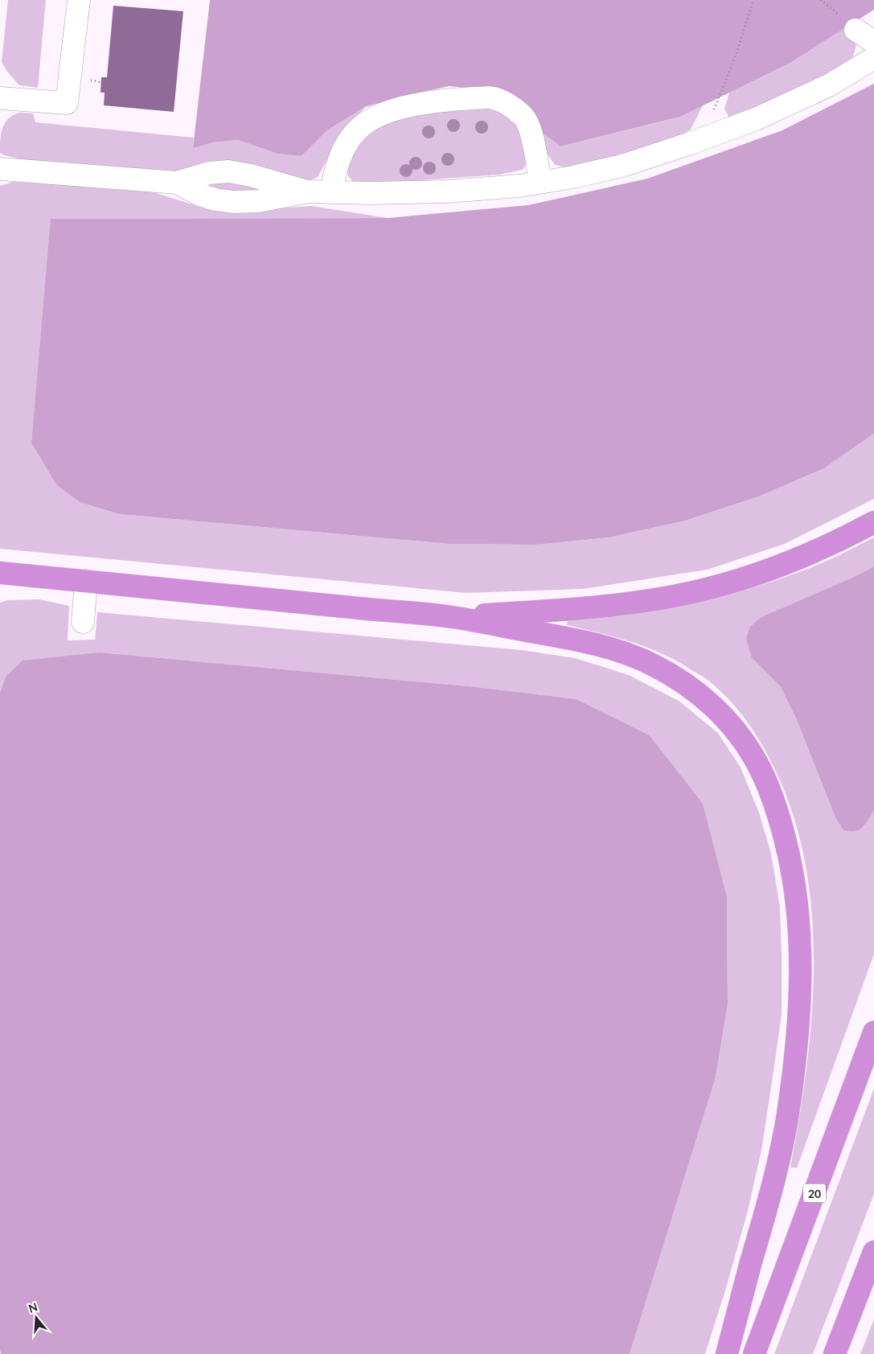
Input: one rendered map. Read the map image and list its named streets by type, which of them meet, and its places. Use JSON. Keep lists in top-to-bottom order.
{
  "streets": {
    "highway": ["20"]
  },
  "north": "top"
}
